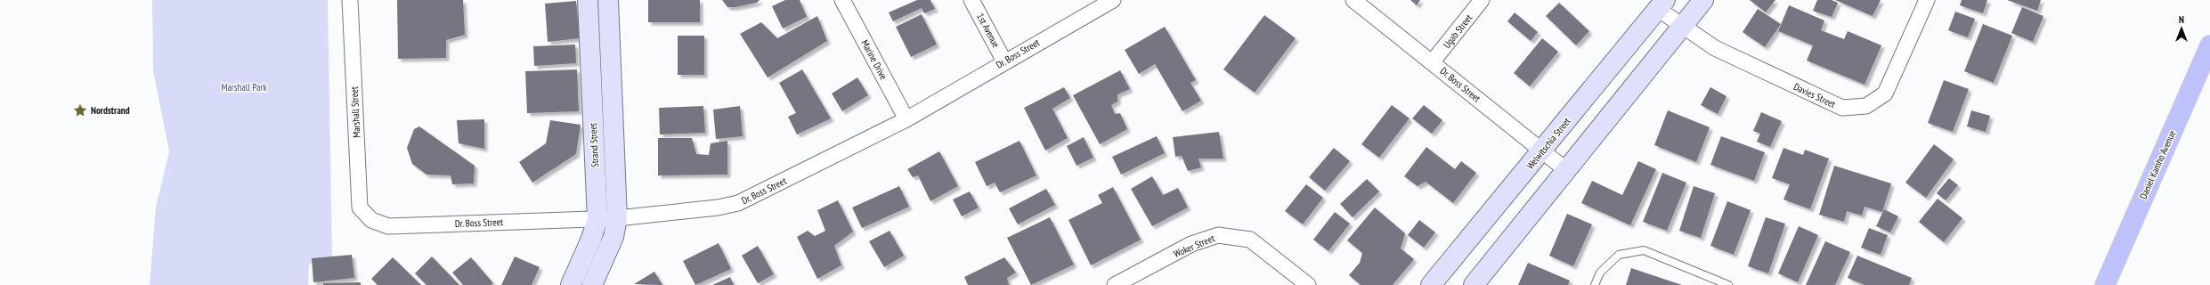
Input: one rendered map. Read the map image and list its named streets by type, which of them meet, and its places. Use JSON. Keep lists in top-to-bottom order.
{
  "streets": {
    "main road": ["Daniel Kamho Avenue"],
    "street": [
      "1st Avenue",
      "Ugab Street",
      "Dr. Boss Street",
      "Marine Drive",
      "Davies Street",
      "Marshall Street",
      "Welwitschia Street",
      "Strand Street",
      "Woker Street"
    ]
  },
  "crossings": [
    ["1st Avenue", "Dr. Boss Street"],
    ["Ugab Street", "Dr. Boss Street"],
    ["Dr. Boss Street", "Marine Drive"],
    ["Dr. Boss Street", "Marshall Street"],
    ["Dr. Boss Street", "Welwitschia Street"],
    ["Dr. Boss Street", "Strand Street"],
    ["Davies Street", "Welwitschia Street"]
  ],
  "parks": ["Marshall Park"],
  "places": {
    "place": ["Nordstrand"]
  },
  "north": "top"
}
